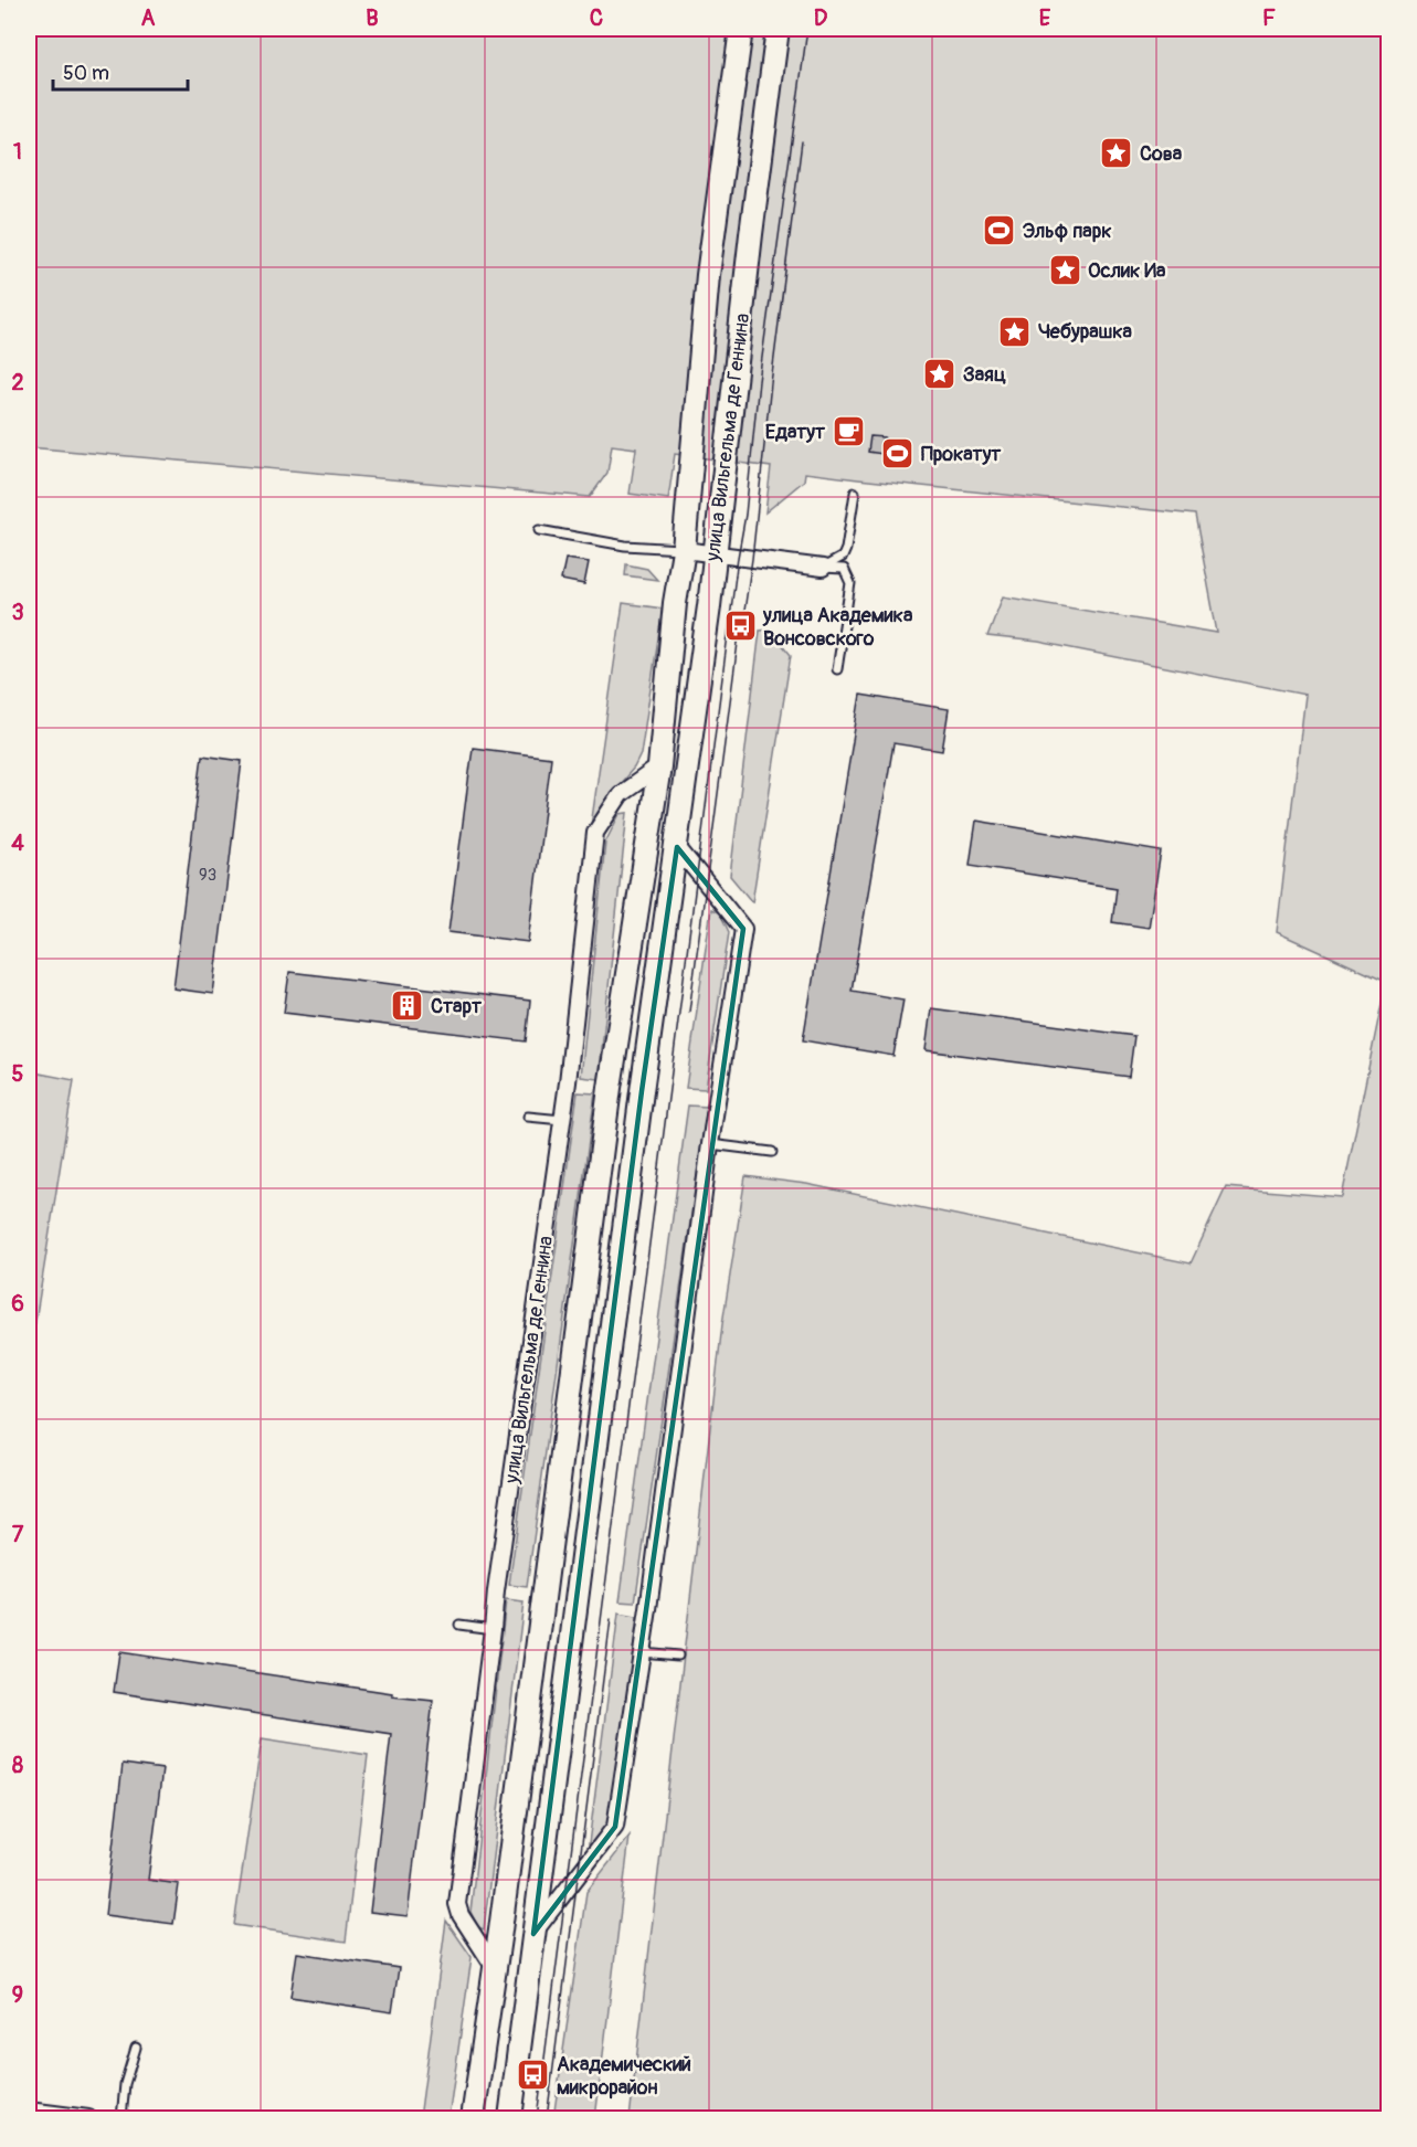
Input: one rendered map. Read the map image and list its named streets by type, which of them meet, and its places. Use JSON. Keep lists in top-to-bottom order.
{
  "streets": {
    "main road": ["улица Вильгельма де Геннина"]
  },
  "places": {
    "place": [
      "Сова",
      "Ослик Иа",
      "Чебурашка",
      "Заяц"
    ],
    "sports": ["Эльф парк", "Прокатут"],
    "cafe": ["Едатут"],
    "bus stop": ["улица Академика Вонсовского", "Академический микрорайон"],
    "building": ["Старт"]
  },
  "house_numbers": ["93"],
  "scale_bar": "50 m",
  "grid": {
    "columns": [
      "A",
      "B",
      "C",
      "D",
      "E",
      "F"
    ],
    "rows": [
      "1",
      "2",
      "3",
      "4",
      "5",
      "6",
      "7",
      "8",
      "9"
    ]
  }
}
